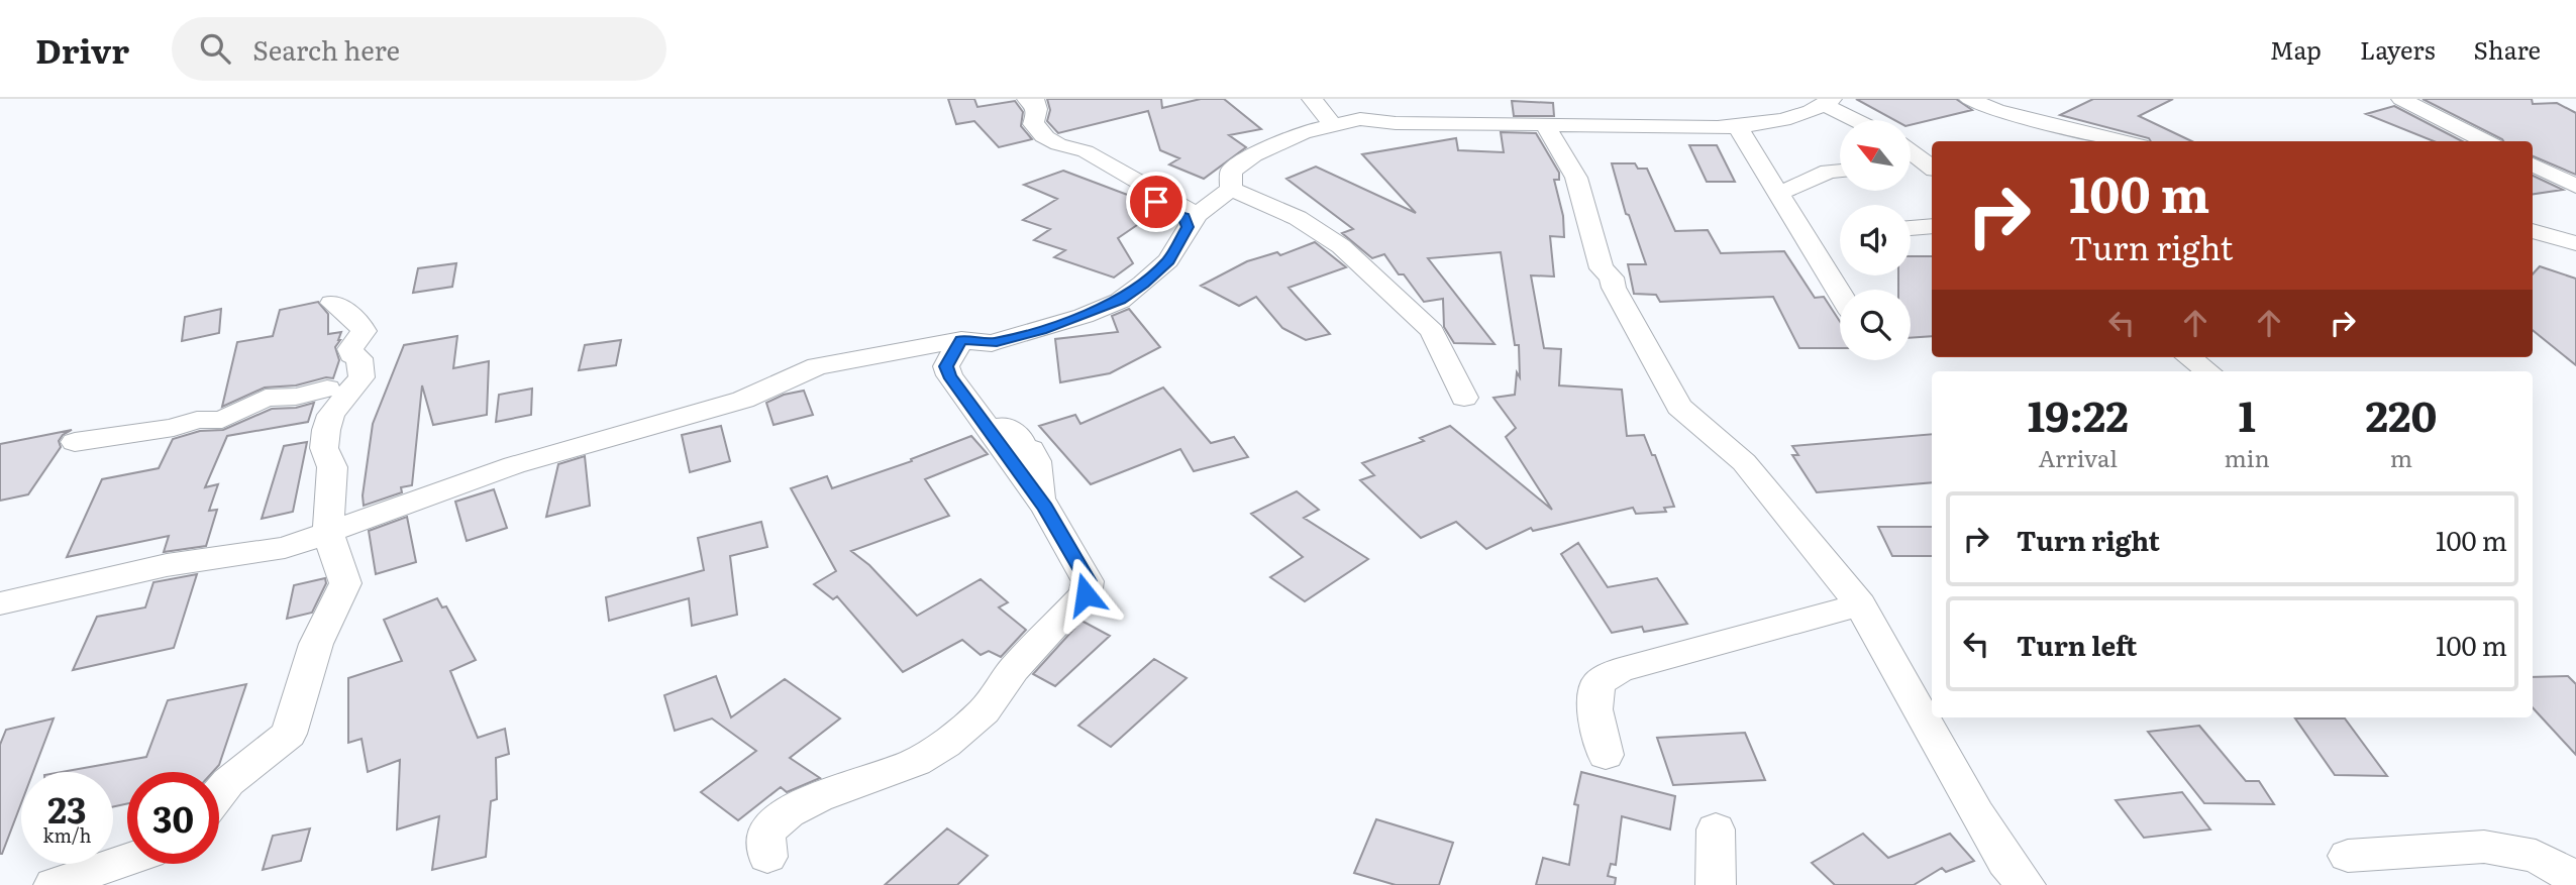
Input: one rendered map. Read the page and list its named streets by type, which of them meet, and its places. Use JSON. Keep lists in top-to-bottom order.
{
  "north": "top left",
  "page": {
    "header": "Drivr",
    "search": "Search here",
    "nav": ["Map", "Layers", "Share"],
    "turn": ["100 m", "Turn right"],
    "eta": [
      "19:22",
      "Arrival",
      "1",
      "min",
      "220",
      "m"
    ],
    "list": [
      {
        "name": "Turn right",
        "value": "100 m"
      },
      {
        "name": "Turn left",
        "value": "100 m"
      }
    ],
    "speed": "23 km/h",
    "limit": "30"
  }
}
